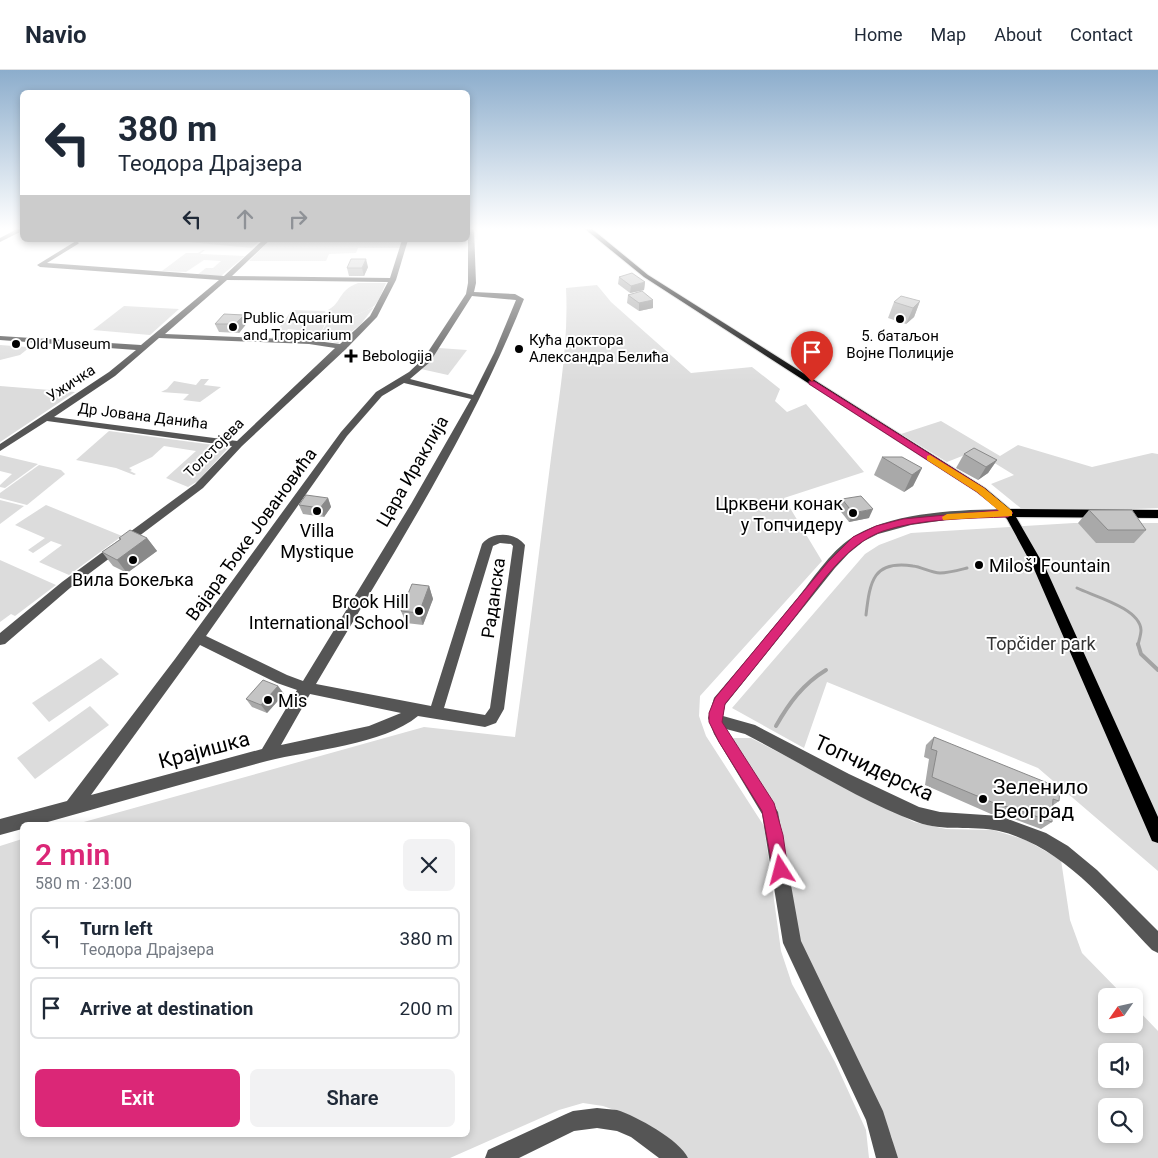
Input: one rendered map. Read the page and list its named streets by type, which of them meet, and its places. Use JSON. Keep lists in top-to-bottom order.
{
  "streets": {
    "street": [
      "Ужичка",
      "Др Јована Данића",
      "Толстојева",
      "Цара Ираклија",
      "Вајара Ђоке Јовановића",
      "Раданска",
      "Крајишка",
      "Топчидерска"
    ]
  },
  "crossings": [
    ["Ужичка", "Др Јована Данића"],
    ["Др Јована Данића", "Толстојева"],
    ["Цара Ираклија", "Вајара Ђоке Јовановића"],
    ["Цара Ираклија", "Раданска"],
    ["Цара Ираклија", "Крајишка"],
    ["Вајара Ђоке Јовановића", "Раданска"],
    ["Вајара Ђоке Јовановића", "Крајишка"],
    ["Раданска", "Крајишка"]
  ],
  "parks": ["Topčider park"],
  "places": {
    "other": [
      "5. батаљон Војне Полиције",
      "Public Aquarium and Tropicarium",
      "Old Museum",
      "Кућа доктора Александра Белића",
      "Villa Mystique",
      "Црквени конак у Топчидеру",
      "Вила Бокељка",
      "Miloš' Fountain",
      "Brook Hill International School",
      "Mis",
      "Зеленило Београд"
    ],
    "health": ["Bebologija"]
  },
  "north": "bottom left",
  "page": {
    "header": "Navio",
    "nav": [
      "Home",
      "Map",
      "About",
      "Contact"
    ],
    "turn": ["380 m", "Теодора Драјзера"],
    "heading": ["2 min", "580 m · 23:00"],
    "list": [
      {
        "name": "Turn left",
        "note": "Теодора Драјзера",
        "value": "380 m"
      },
      {
        "name": "Arrive at destination",
        "value": "200 m"
      }
    ],
    "buttons": ["Exit", "Share"]
  }
}
